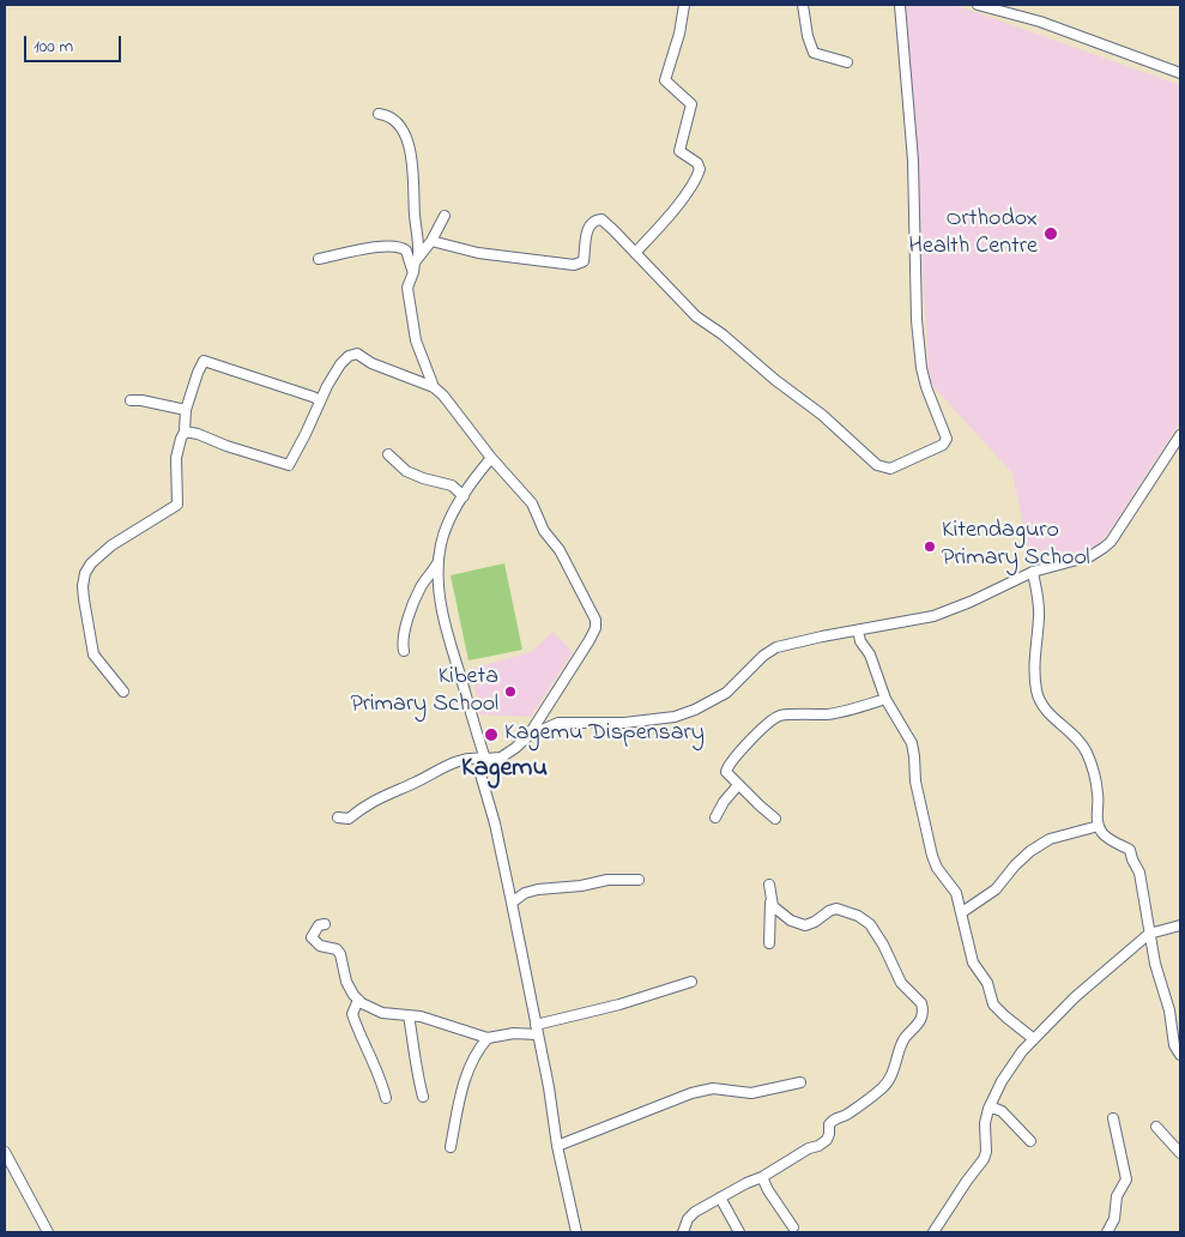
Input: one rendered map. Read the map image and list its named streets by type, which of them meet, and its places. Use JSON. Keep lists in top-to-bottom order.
{
  "districts": ["Kagemu"],
  "places": [
    "Orthodox Health Centre",
    "Kitendaguro Primary School",
    "Kibeta Primary School",
    "Kagemu Dispensary"
  ],
  "scale_bar": "100 m"
}
